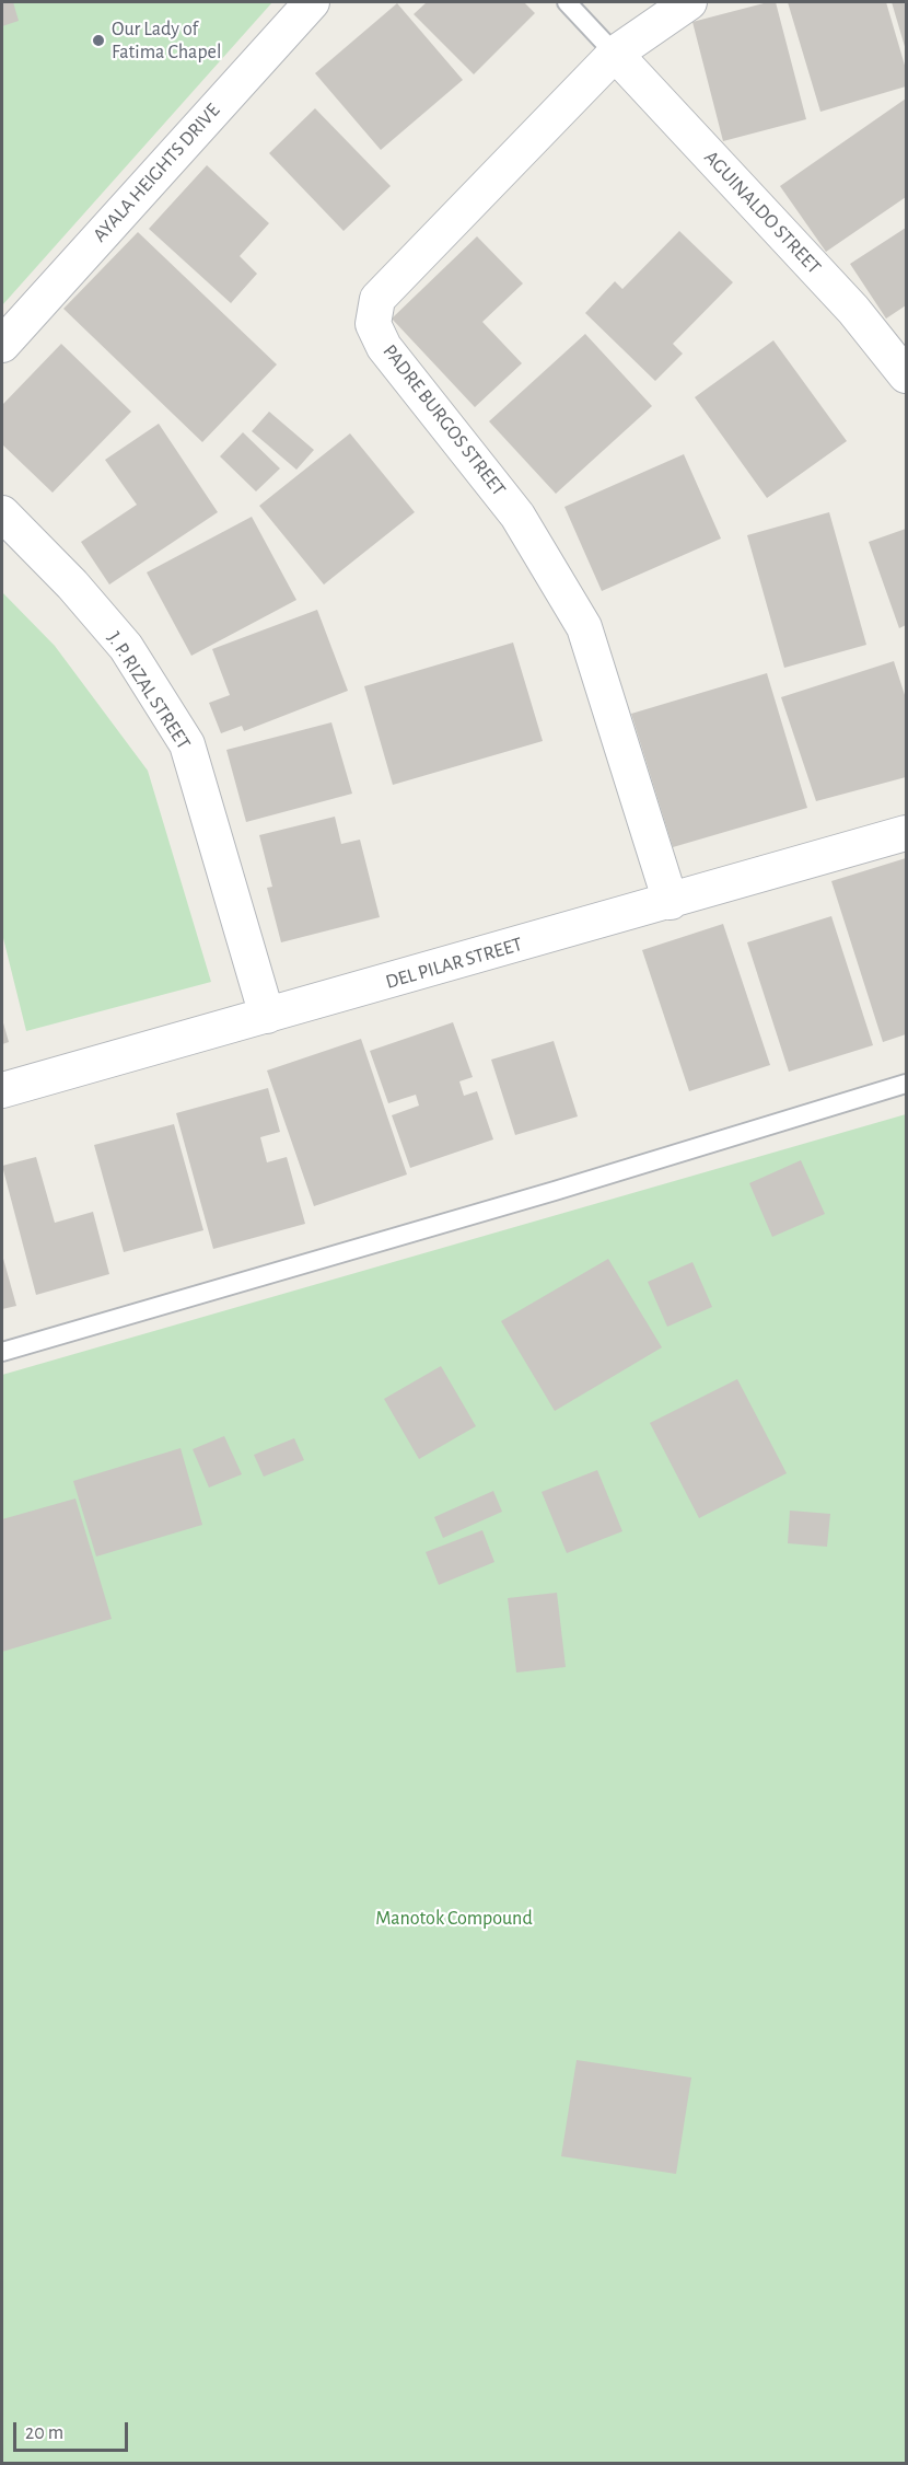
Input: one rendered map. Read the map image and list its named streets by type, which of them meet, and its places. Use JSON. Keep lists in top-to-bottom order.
{
  "streets": {
    "street": [
      "AYALA HEIGHTS DRIVE",
      "AGUINALDO STREET",
      "PADRE BURGOS STREET",
      "J. P. RIZAL STREET",
      "DEL PILAR STREET"
    ]
  },
  "crossings": [
    ["AGUINALDO STREET", "PADRE BURGOS STREET"],
    ["PADRE BURGOS STREET", "DEL PILAR STREET"],
    ["J. P. RIZAL STREET", "DEL PILAR STREET"]
  ],
  "parks": ["Manotok Compound"],
  "places": ["Our Lady of Fatima Chapel"],
  "scale_bar": "20 m"
}
